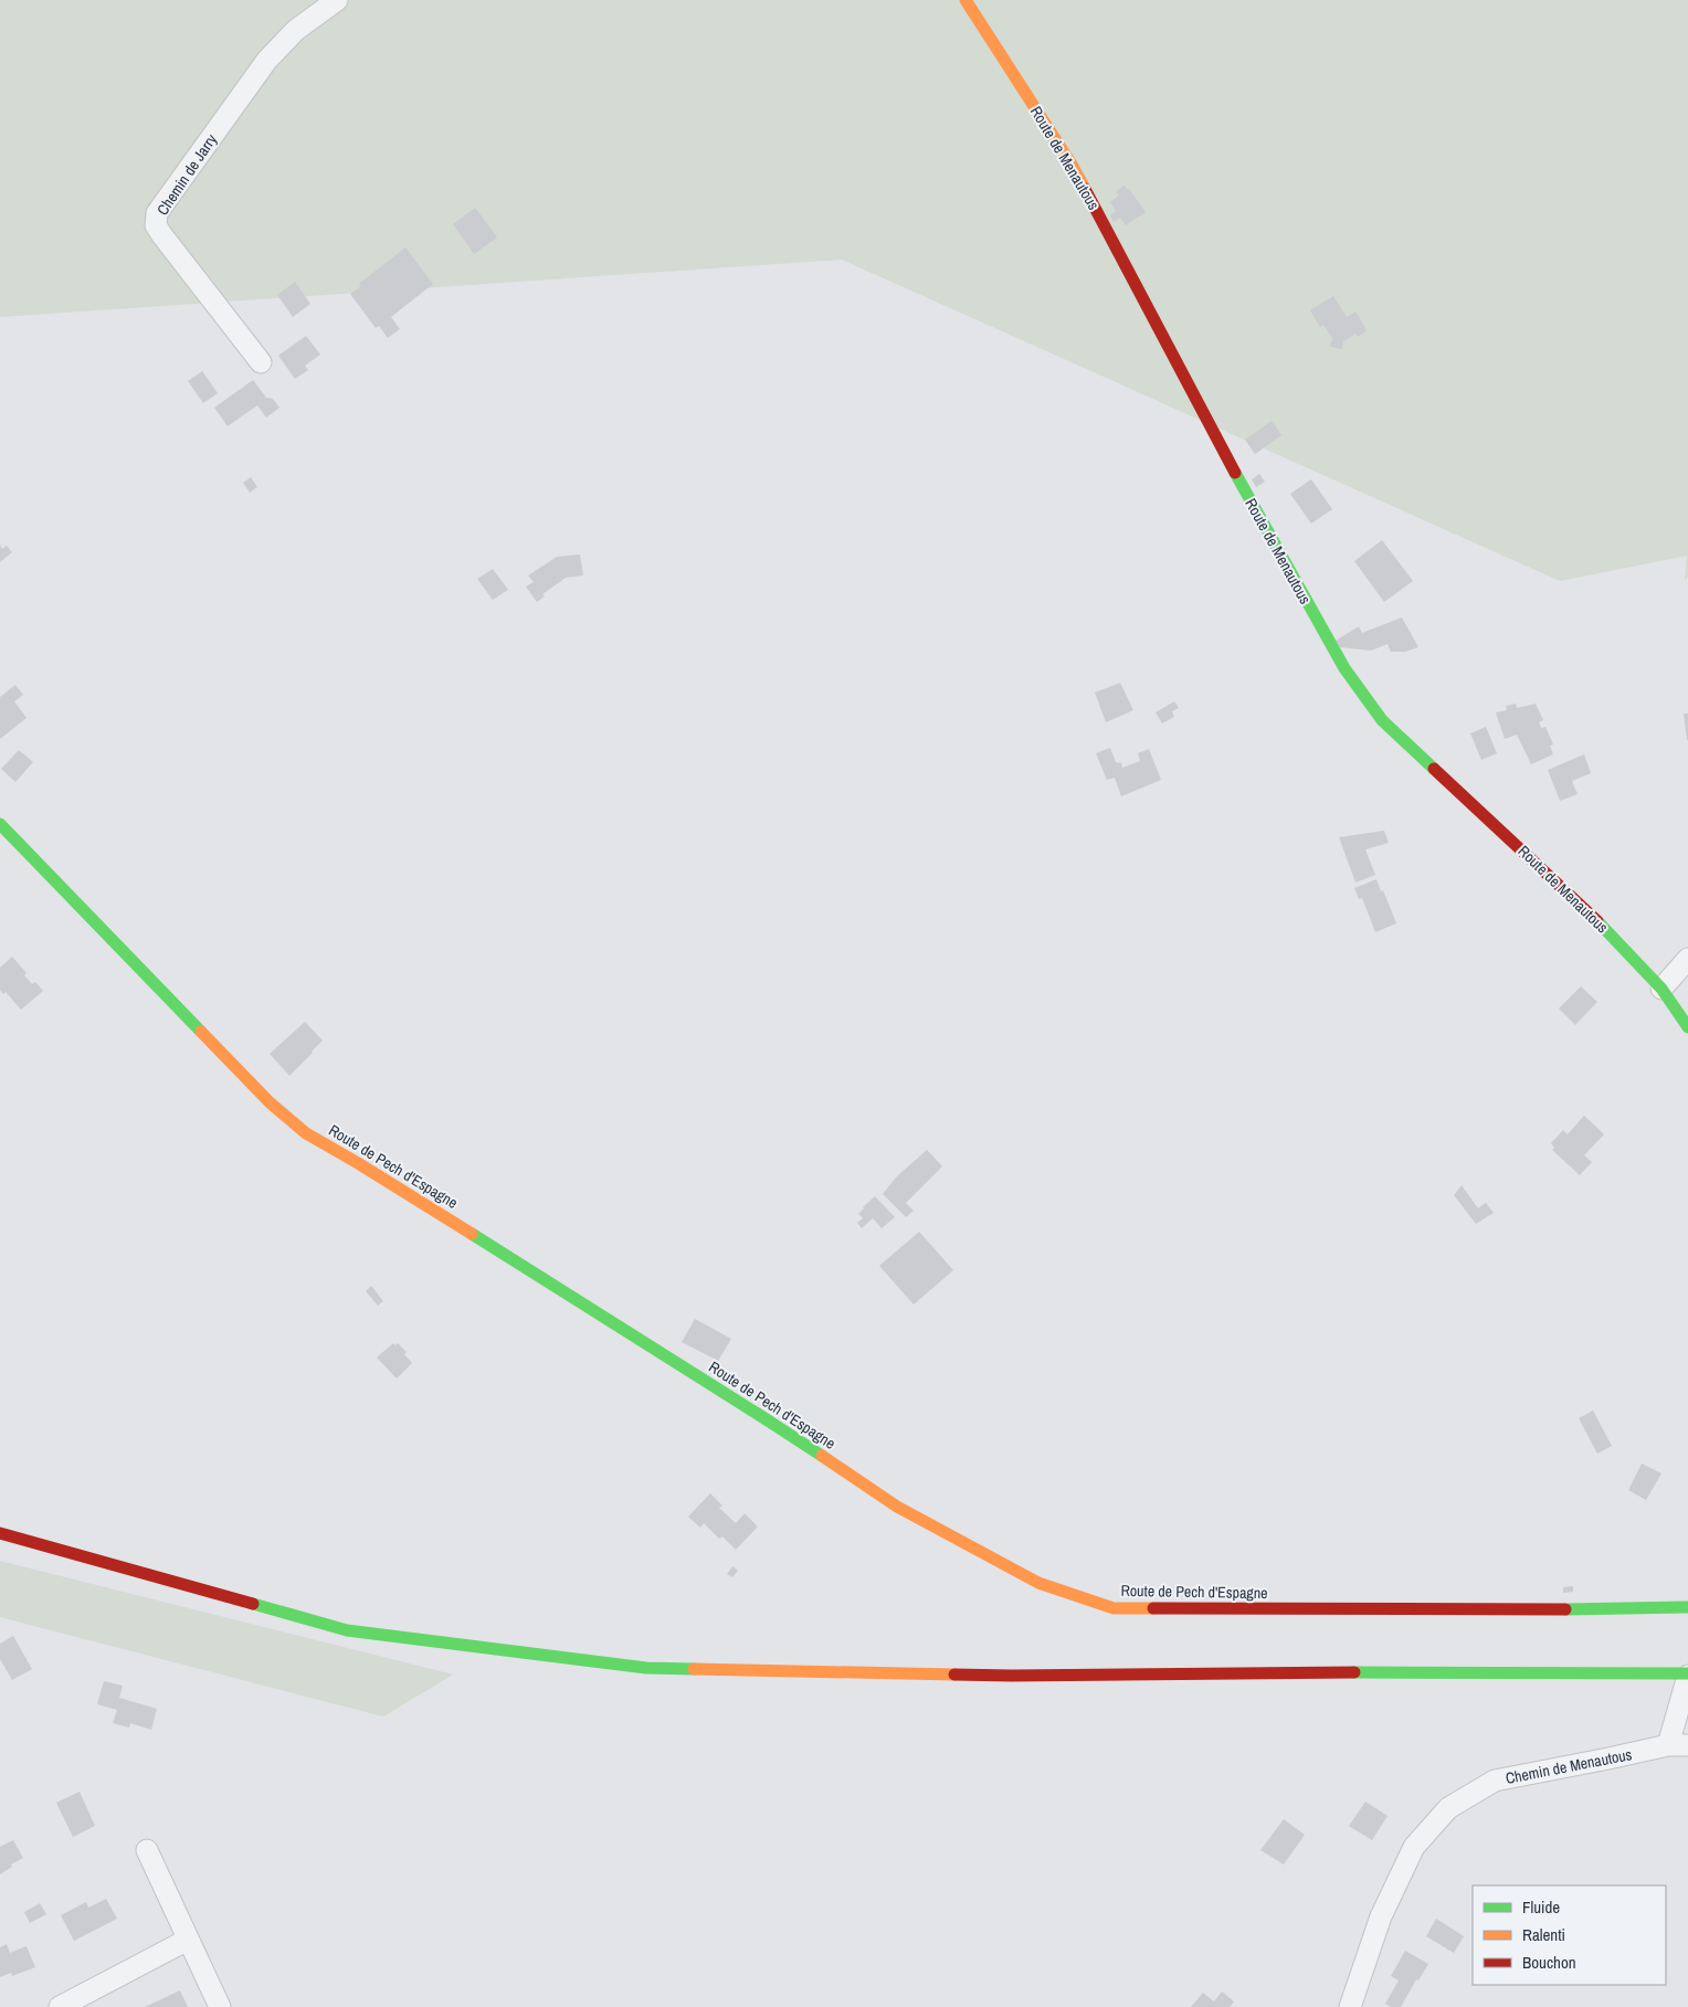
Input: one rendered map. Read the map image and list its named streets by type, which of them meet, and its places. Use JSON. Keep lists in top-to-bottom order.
{
  "streets": {
    "street": [
      "Route de Menautous",
      "Chemin de Jarry",
      "Route de Pech d'Espagne",
      "Chemin de Menautous"
    ]
  },
  "legend": ["Fluide", "Ralenti", "Bouchon"]
}
